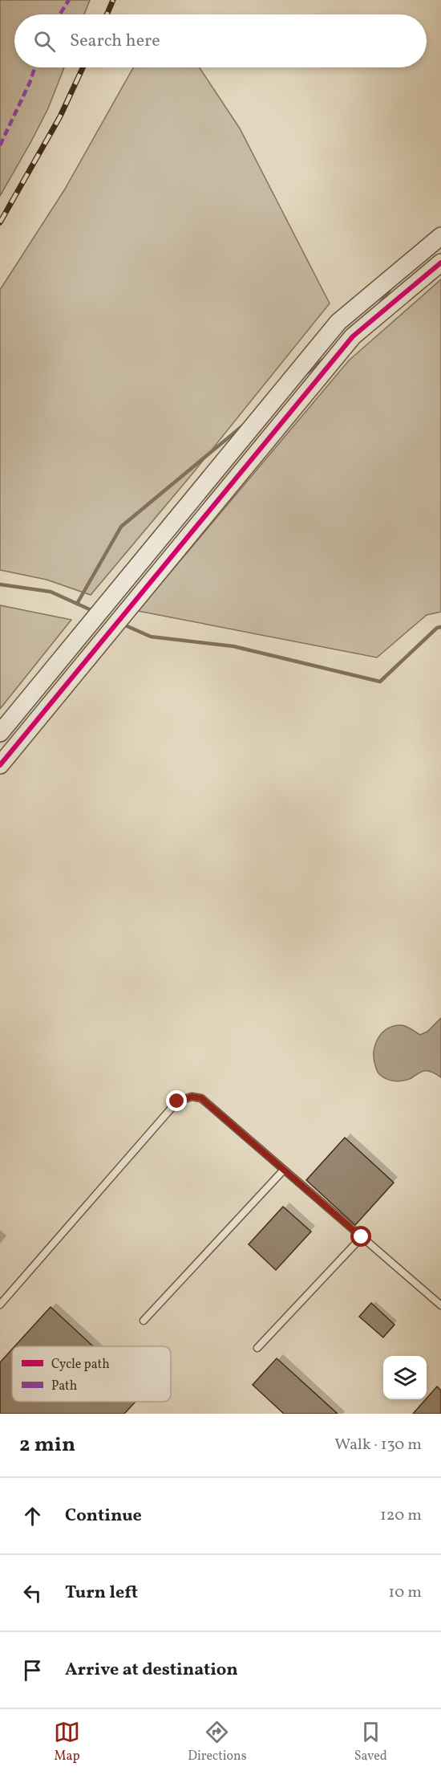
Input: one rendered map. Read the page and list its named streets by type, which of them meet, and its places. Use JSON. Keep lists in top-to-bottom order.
{
  "legend": ["Cycle path", "Path"],
  "page": {
    "search": "Search here",
    "heading": ["2 min", "Walk · 130 m"],
    "list": [
      ["Continue", "120 m"],
      ["Turn left", "10 m"],
      "Arrive at destination"
    ],
    "nav": ["Map", "Directions", "Saved"]
  }
}
